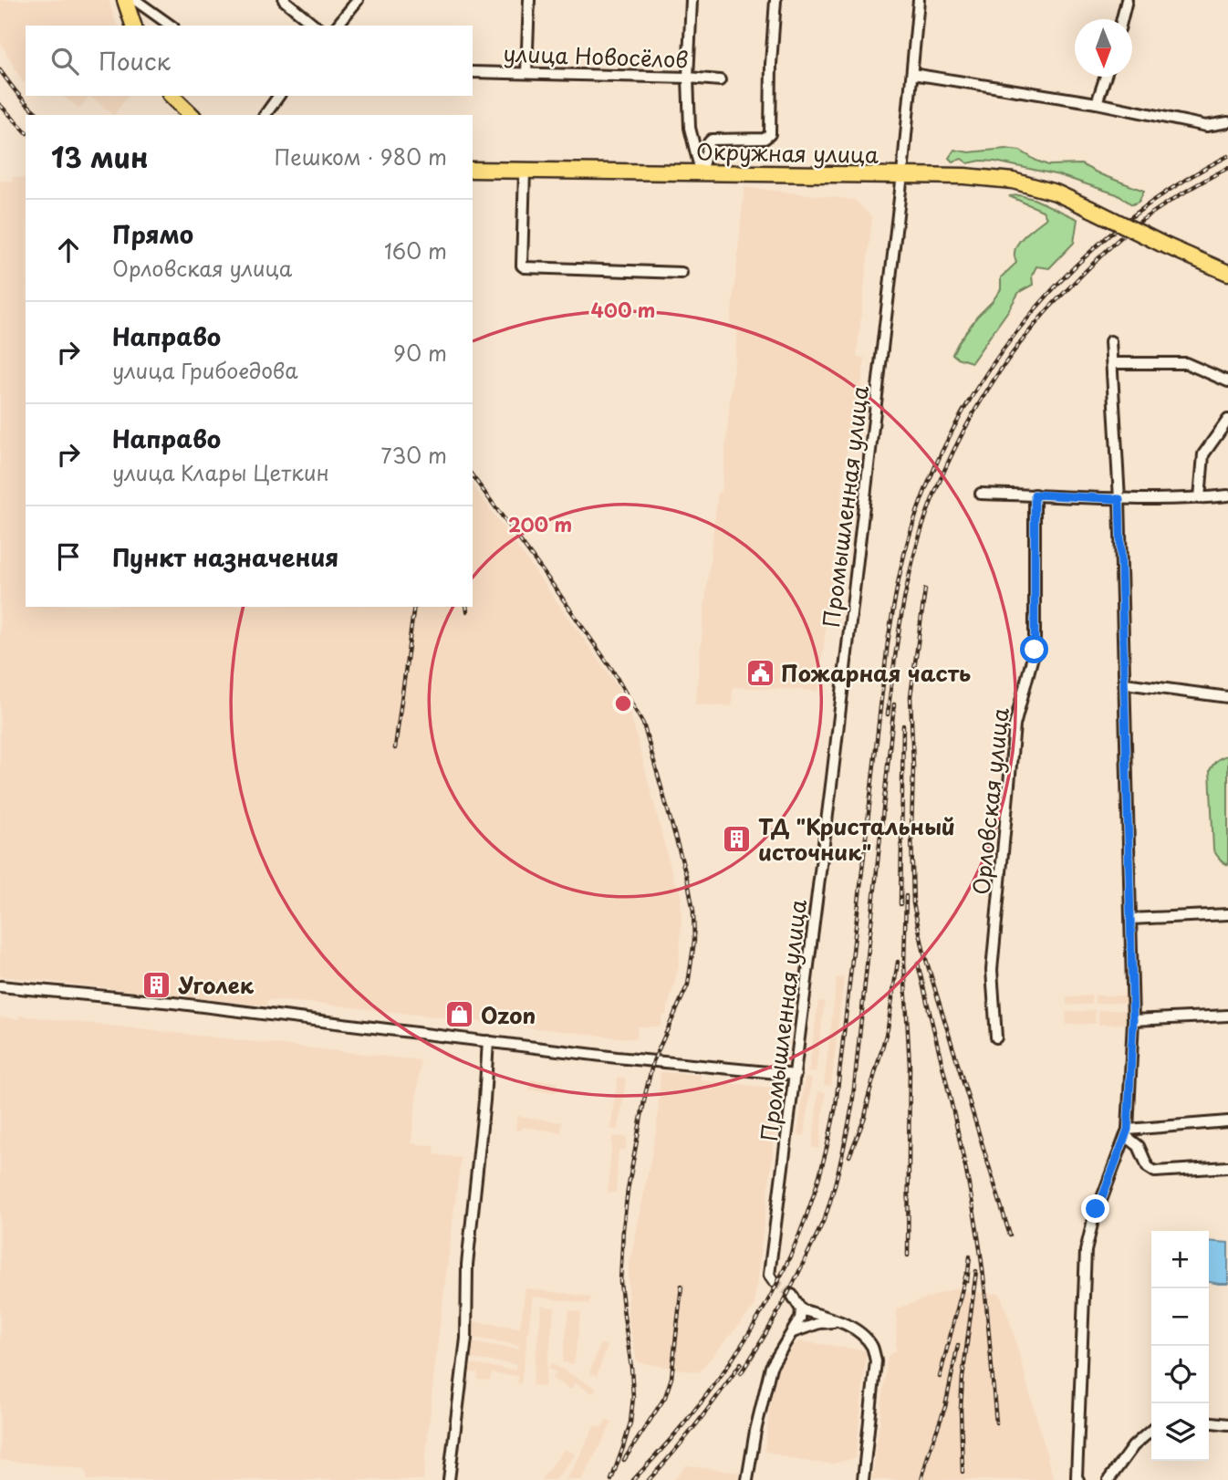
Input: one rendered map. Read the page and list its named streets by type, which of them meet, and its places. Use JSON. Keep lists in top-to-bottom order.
{
  "streets": {
    "highway": ["Окружная улица"],
    "street": ["улица Новосёлов", "Промышленная улица", "Орловская улица"]
  },
  "crossings": [
    ["Окружная улица", "Промышленная улица"]
  ],
  "places": {
    "public building": ["Пожарная часть"],
    "building": ["ТД \"Кристальный источник\"", "Уголек"],
    "shop": ["Ozon"]
  },
  "north": "bottom",
  "page": {
    "search": "Поиск",
    "heading": ["13 мин", "Пешком · 980 m"],
    "list": [
      ["Прямо", "Орловская улица", "160 m"],
      ["Направо", "улица Грибоедова", "90 m"],
      ["Направо", "улица Клары Цеткин", "730 m"],
      "Пункт назначения"
    ],
    "map_buttons": ["+", "−"]
  },
  "rings": ["400 m", "200 m"]
}
